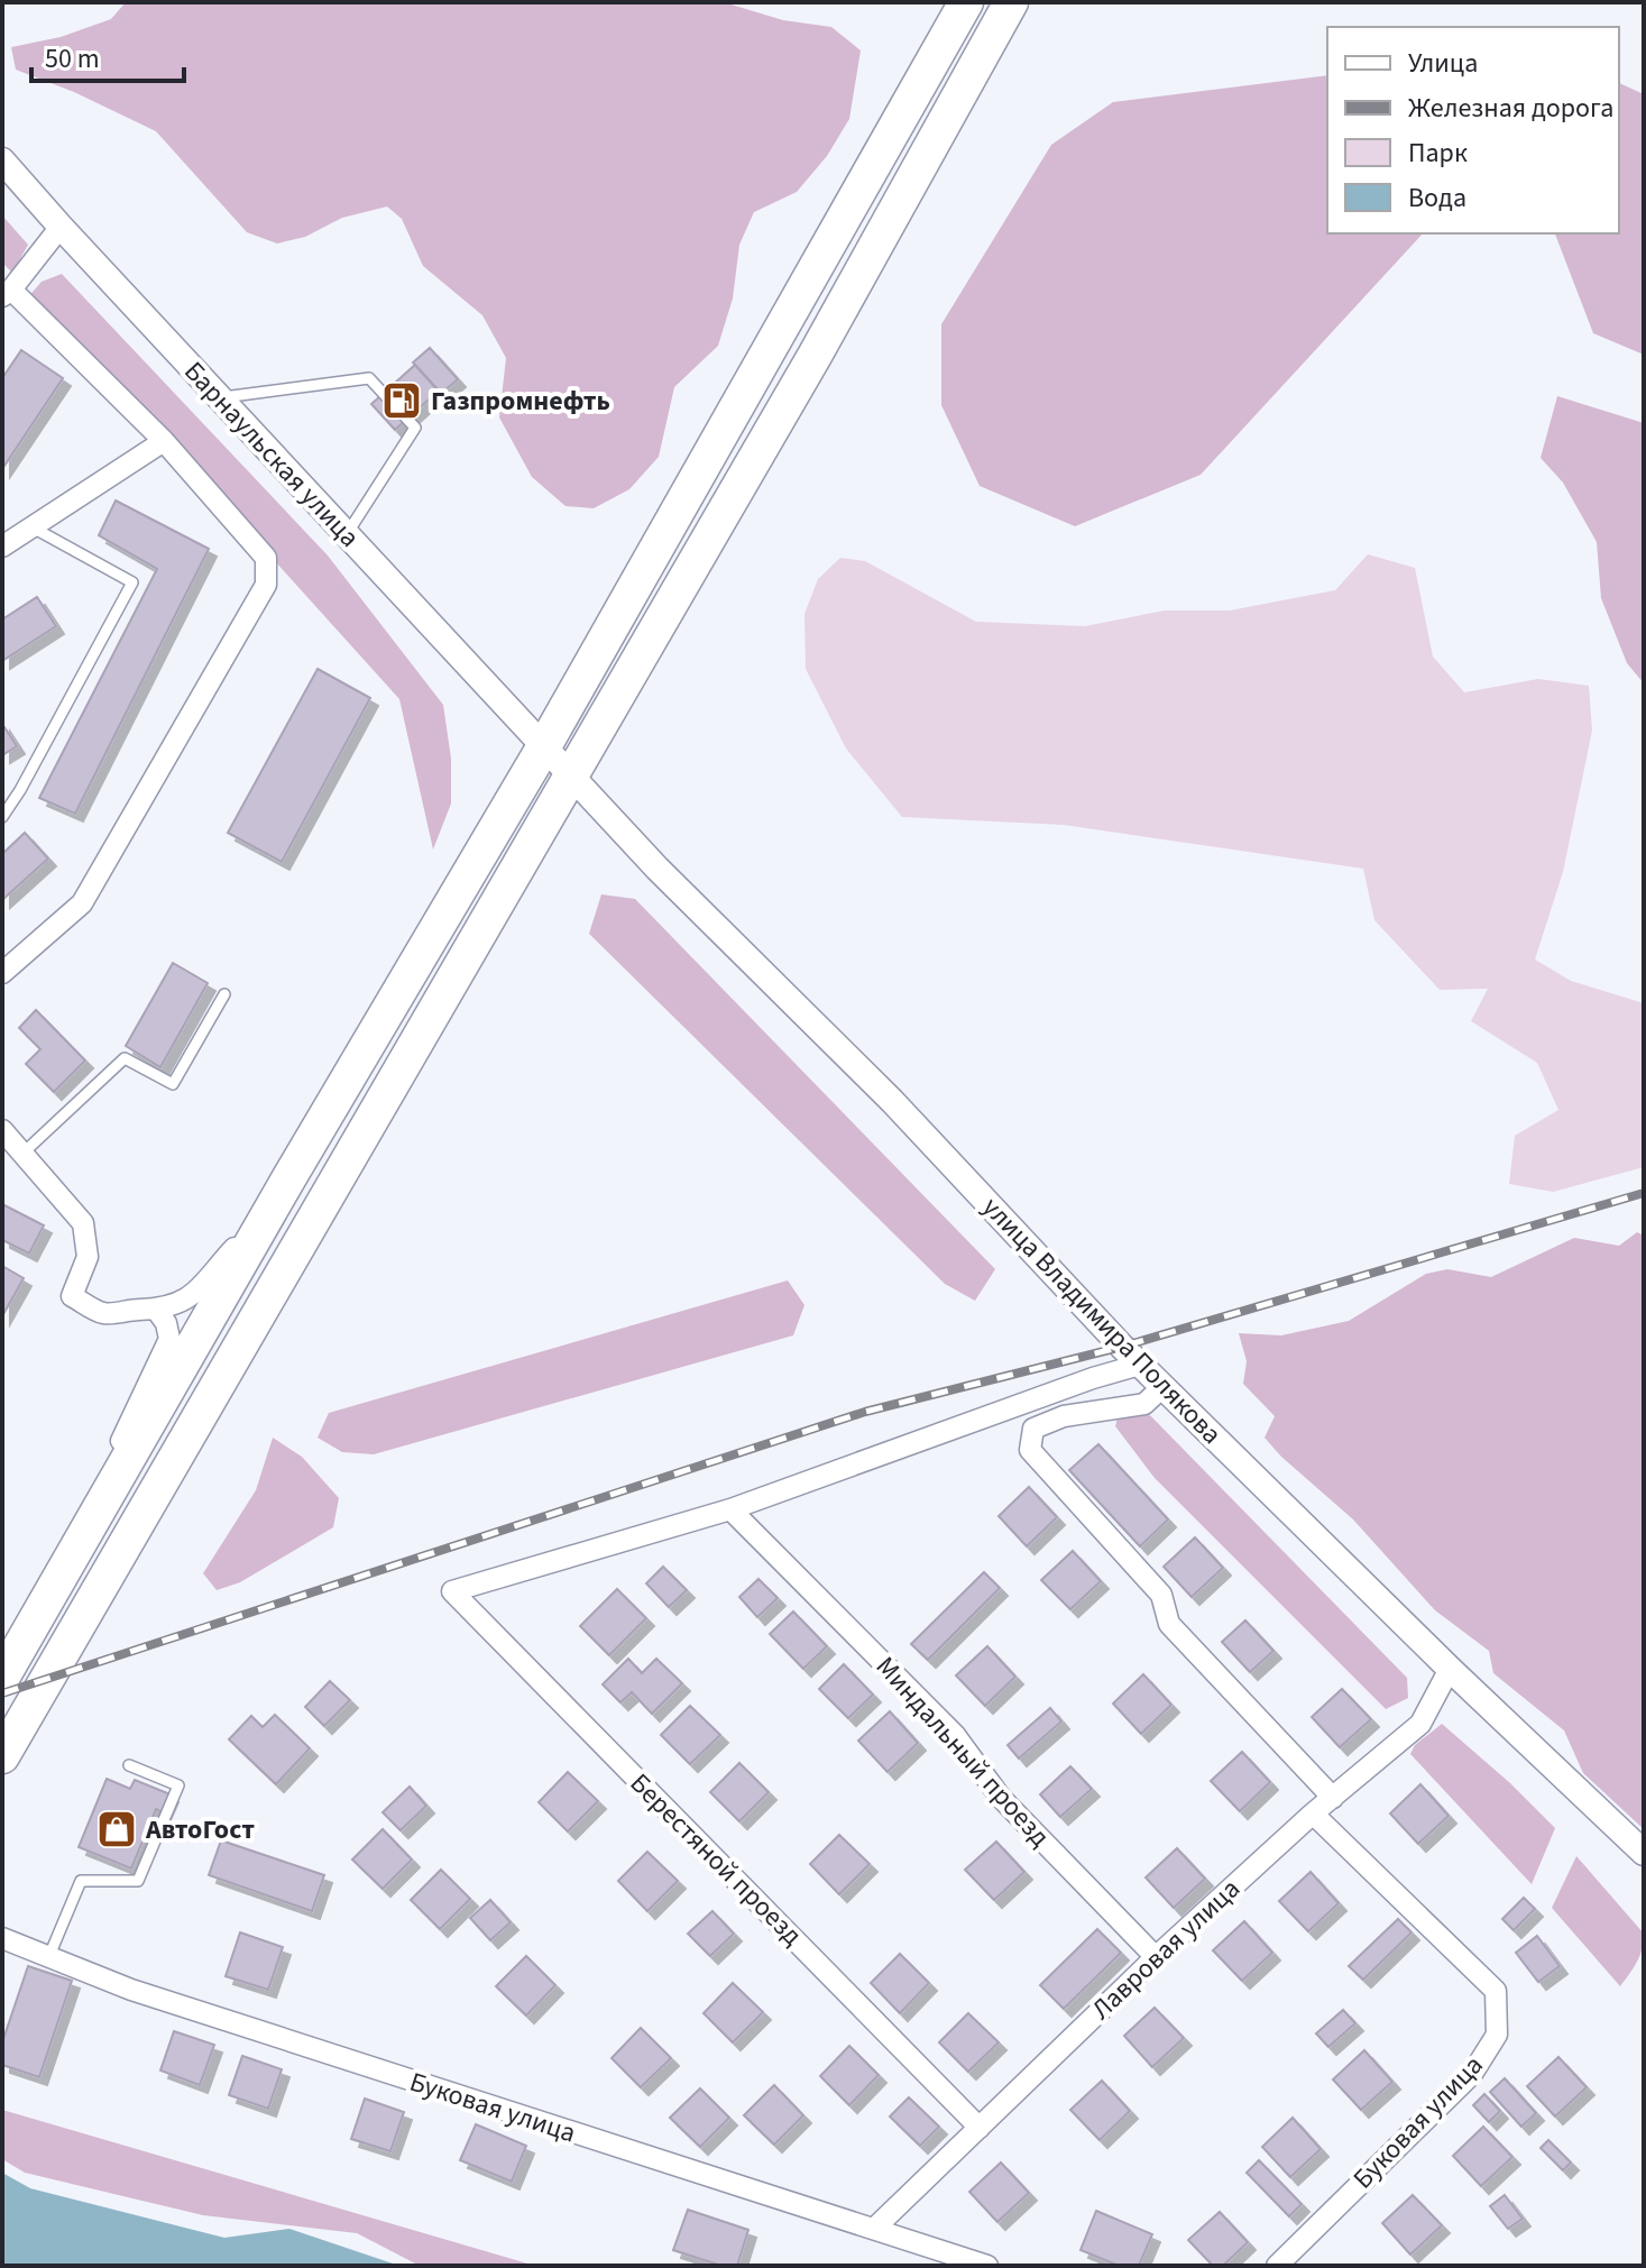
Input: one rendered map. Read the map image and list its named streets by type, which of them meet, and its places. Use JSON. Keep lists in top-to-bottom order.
{
  "streets": {
    "street": [
      "Барнаульская улица",
      "улица Владимира Полякова",
      "Миндальный проезд",
      "Берестяной проезд",
      "Лавровая улица",
      "Буковая улица"
    ]
  },
  "crossings": [
    ["Барнаульская улица", "улица Владимира Полякова"],
    ["улица Владимира Полякова", "Лавровая улица"],
    ["Миндальный проезд", "Берестяной проезд"],
    ["Миндальный проезд", "Лавровая улица"],
    ["Берестяной проезд", "Лавровая улица"],
    ["Лавровая улица", "Буковая улица"]
  ],
  "places": {
    "fuel station": ["Газпромнефть"],
    "shop": ["АвтоГост"]
  },
  "legend": [
    "Улица",
    "Железная дорога",
    "Парк",
    "Вода"
  ],
  "scale_bar": "50 m"
}
